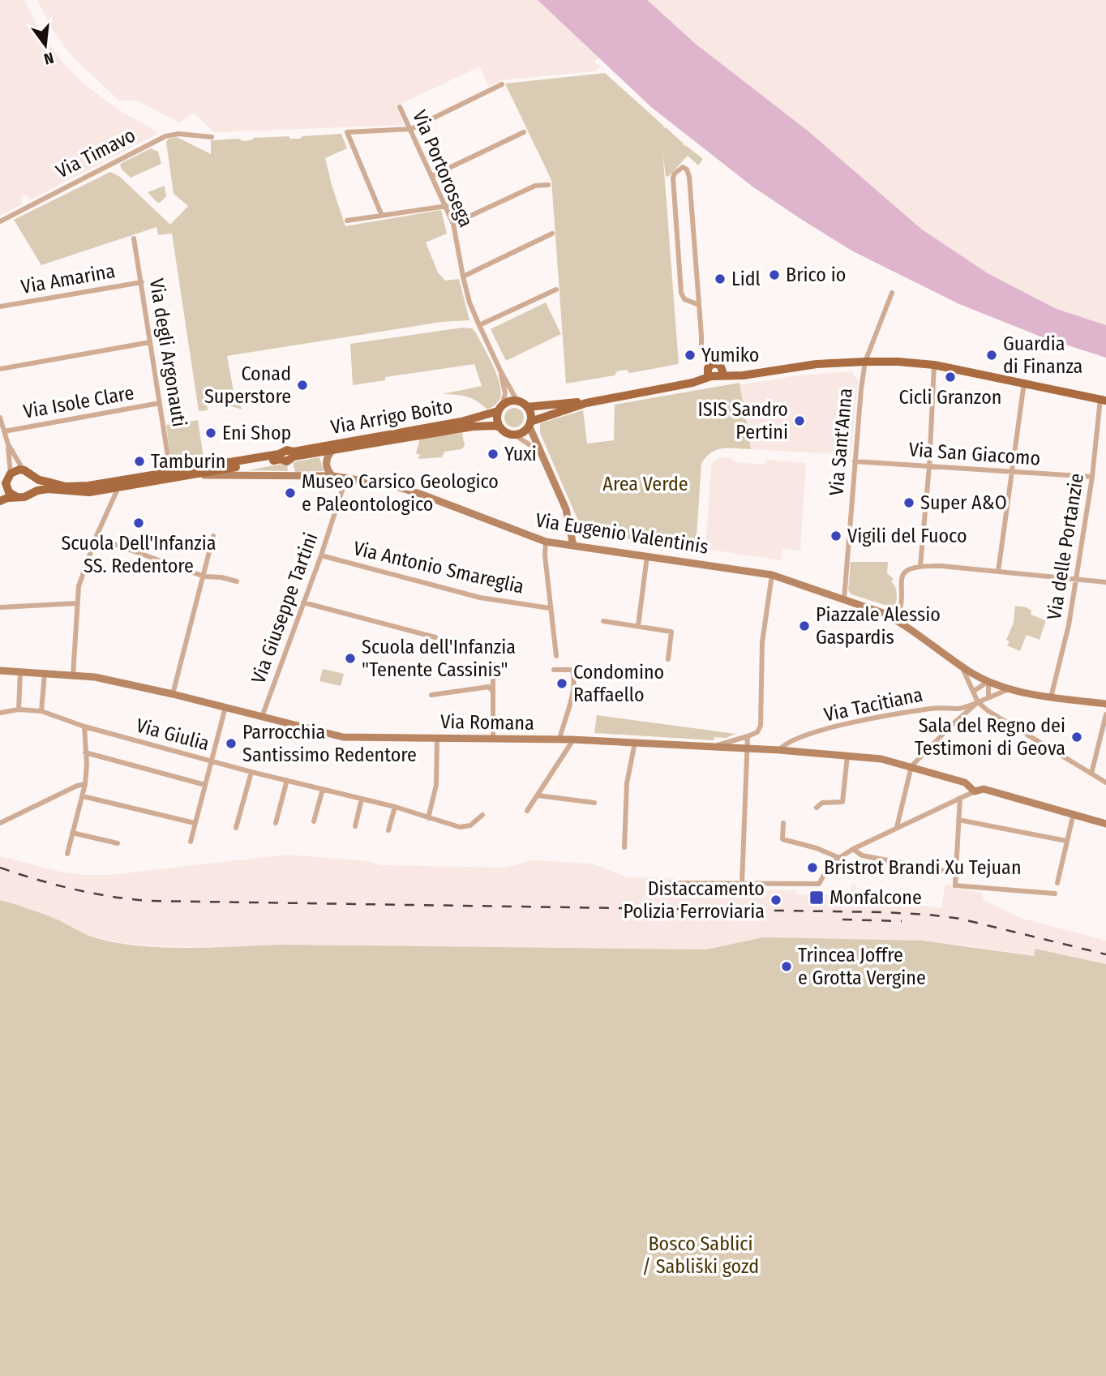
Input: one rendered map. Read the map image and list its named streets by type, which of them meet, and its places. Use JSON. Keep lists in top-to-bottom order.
{
  "streets": {
    "main road": ["Via Arrigo Boito", "Via Eugenio Valentinis"],
    "street": [
      "Via Timavo",
      "Via Portorosega",
      "Via Amarina",
      "Via degli Argonauti",
      "Via Isole Clare",
      "Via Sant'Anna",
      "Via San Giacomo",
      "Via delle Portanzie",
      "Via Antonio Smareglia",
      "Via Giuseppe Tartini",
      "Via Tacitiana",
      "Via Romana",
      "Via Giulia"
    ]
  },
  "crossings": [
    ["Via Portorosega", "Via Arrigo Boito"],
    ["Via Amarina", "Via degli Argonauti"],
    ["Via degli Argonauti", "Via Isole Clare"],
    ["Via degli Argonauti", "Via Eugenio Valentinis"],
    ["Via Arrigo Boito", "Via Eugenio Valentinis"],
    ["Via Sant'Anna", "Via San Giacomo"],
    ["Via Sant'Anna", "Via Eugenio Valentinis"],
    ["Via San Giacomo", "Via delle Portanzie"],
    ["Via Eugenio Valentinis", "Via delle Portanzie"],
    ["Via Eugenio Valentinis", "Via Giuseppe Tartini"],
    ["Via Antonio Smareglia", "Via Giuseppe Tartini"],
    ["Via Giuseppe Tartini", "Via Romana"],
    ["Via Tacitiana", "Via Romana"]
  ],
  "parks": ["Area Verde", "Bosco Sablici / Sabliški gozd"],
  "places": {
    "other": [
      "Brico io",
      "Lidl",
      "Yumiko",
      "Guardia di Finanza",
      "Cicli Granzon",
      "Conad Superstore",
      "ISIS Sandro Pertini",
      "Eni Shop",
      "Yuxi",
      "Tamburin",
      "Museo Carsico Geologico e Paleontologico",
      "Super A&O",
      "Scuola Dell'Infanzia SS. Redentore",
      "Vigili del Fuoco",
      "Piazzale Alessio Gaspardis",
      "Scuola dell'Infanzia \"Tenente Cassinis\"",
      "Condomino Raffaello",
      "Sala del Regno dei Testimoni di Geova",
      "Parrocchia Santissimo Redentore",
      "Bristrot Brandi Xu Tejuan",
      "Distaccamento Polizia Ferroviaria",
      "Trincea Joffre e Grotta Vergine"
    ],
    "transit": ["Monfalcone"]
  },
  "north": "bottom"
}
